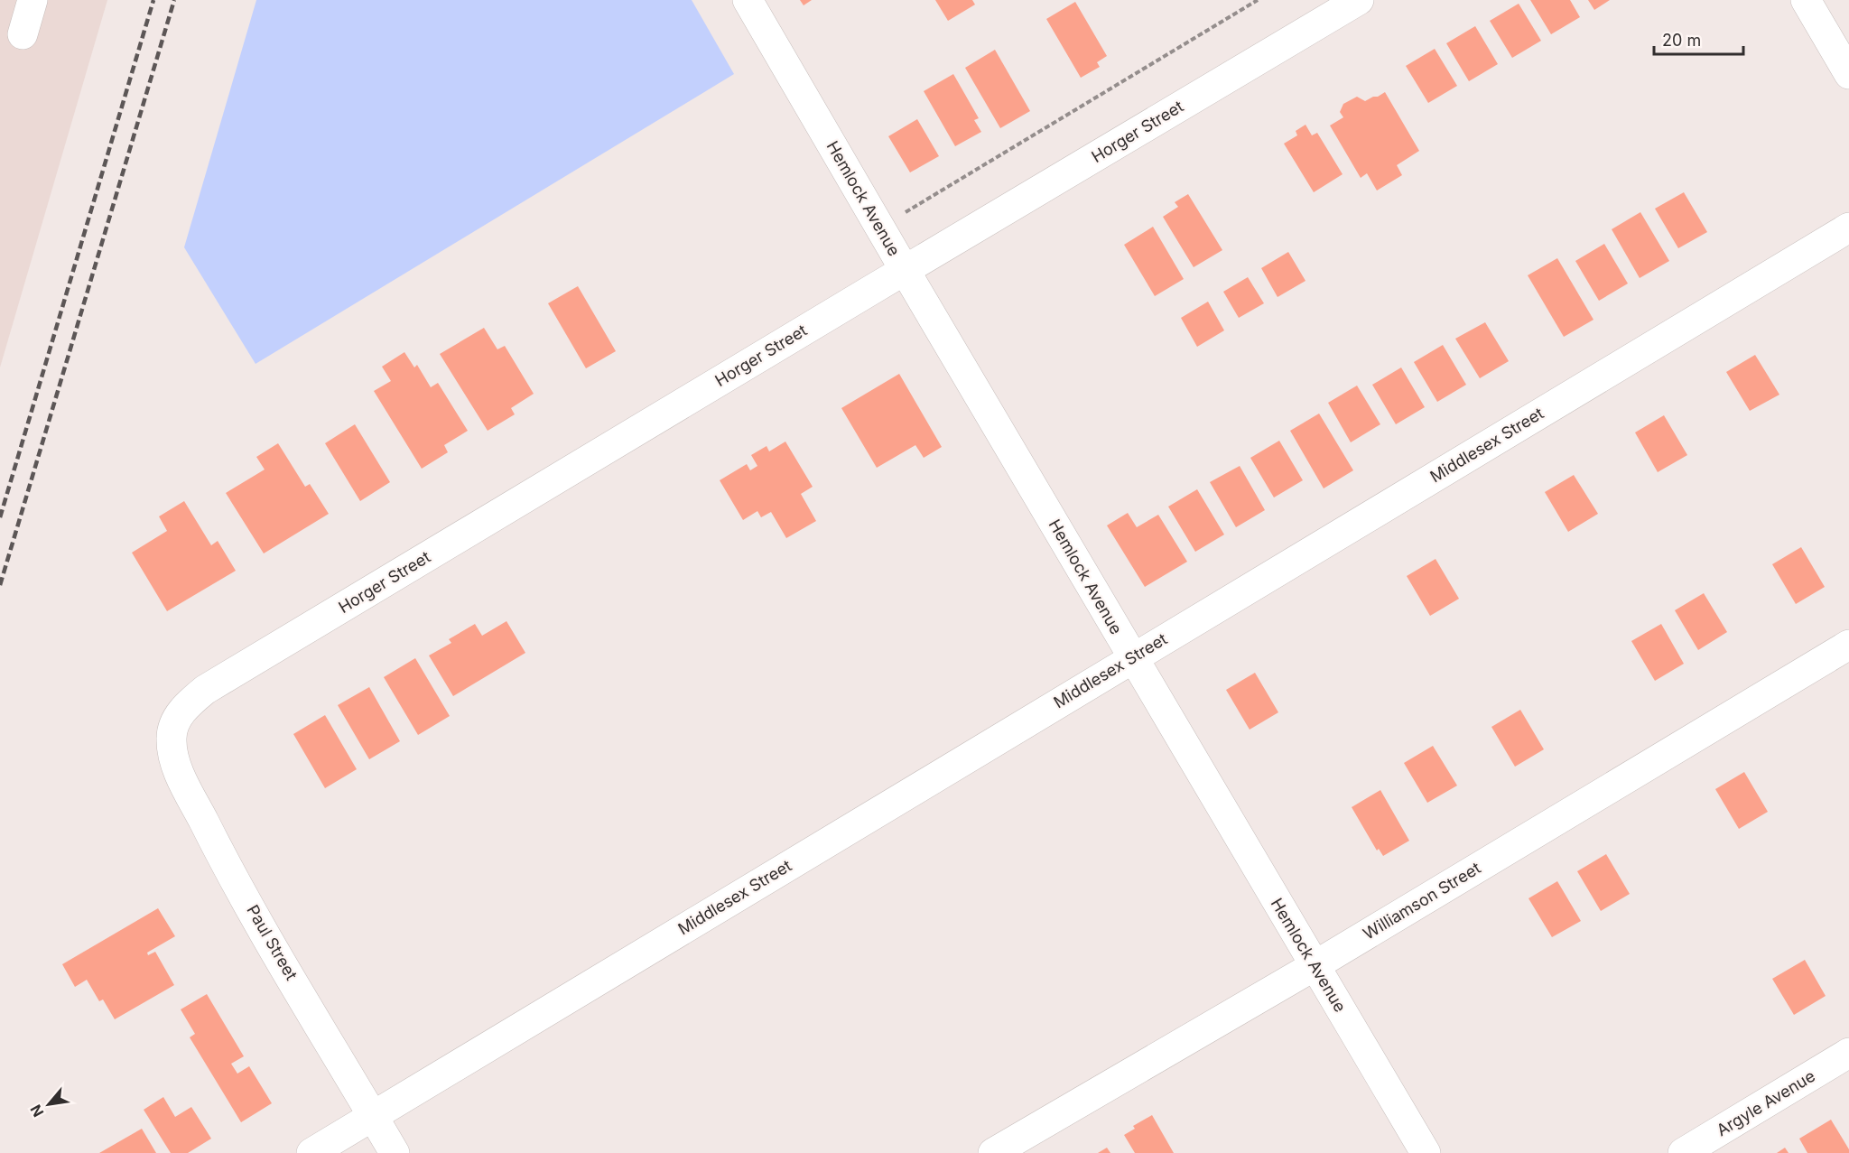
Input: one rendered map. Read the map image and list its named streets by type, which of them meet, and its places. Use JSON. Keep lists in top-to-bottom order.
{
  "streets": {
    "street": [
      "Horger Street",
      "Hemlock Avenue",
      "Middlesex Street",
      "Williamson Street",
      "Paul Street",
      "Argyle Avenue"
    ]
  },
  "crossings": [
    ["Horger Street", "Hemlock Avenue"],
    ["Horger Street", "Paul Street"],
    ["Hemlock Avenue", "Middlesex Street"],
    ["Hemlock Avenue", "Williamson Street"],
    ["Middlesex Street", "Paul Street"]
  ],
  "scale_bar": "20 m",
  "north": "bottom left"
}
